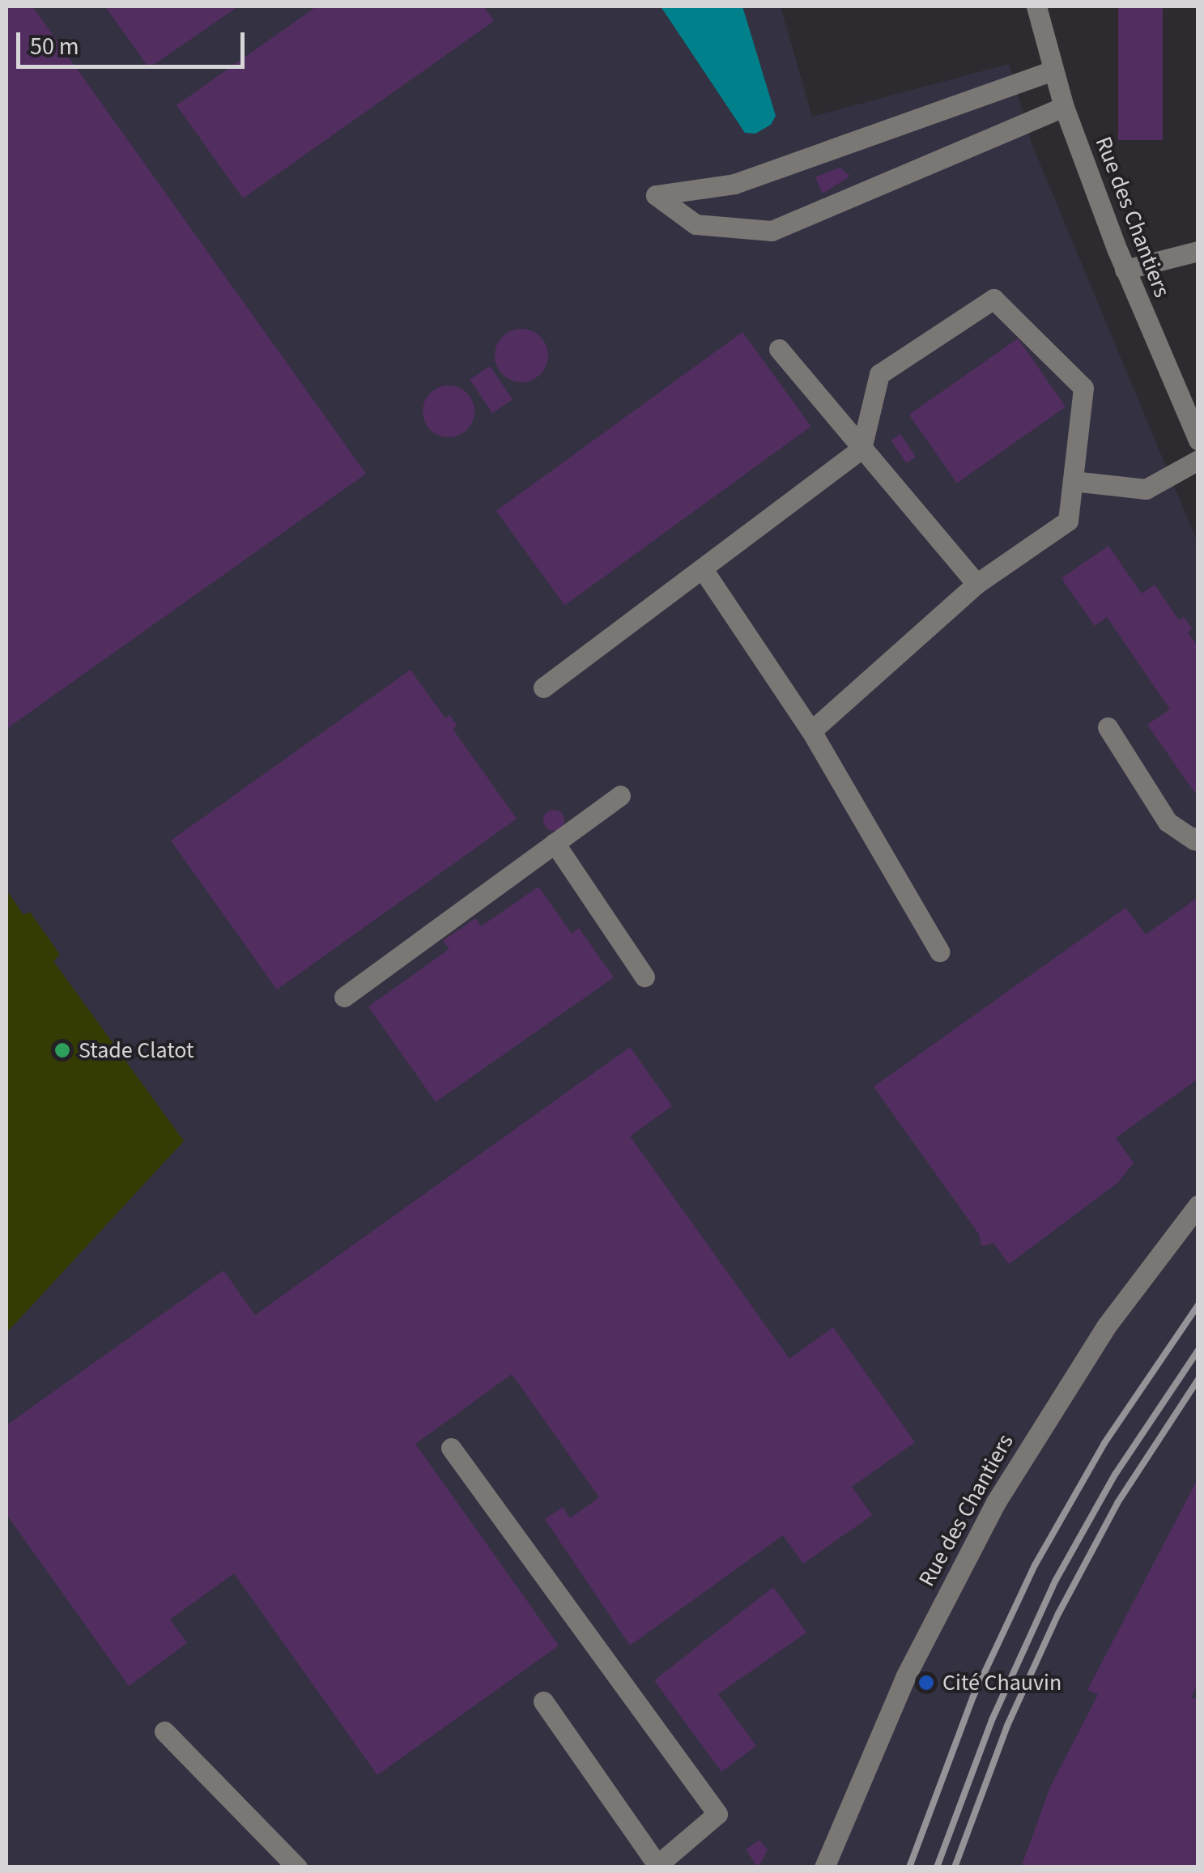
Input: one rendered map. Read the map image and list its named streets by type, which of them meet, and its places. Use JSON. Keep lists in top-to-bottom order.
{
  "streets": {
    "street": ["Rue des Chantiers"]
  },
  "places": ["Stade Clatot", "Cité Chauvin"],
  "scale_bar": "50 m"
}
